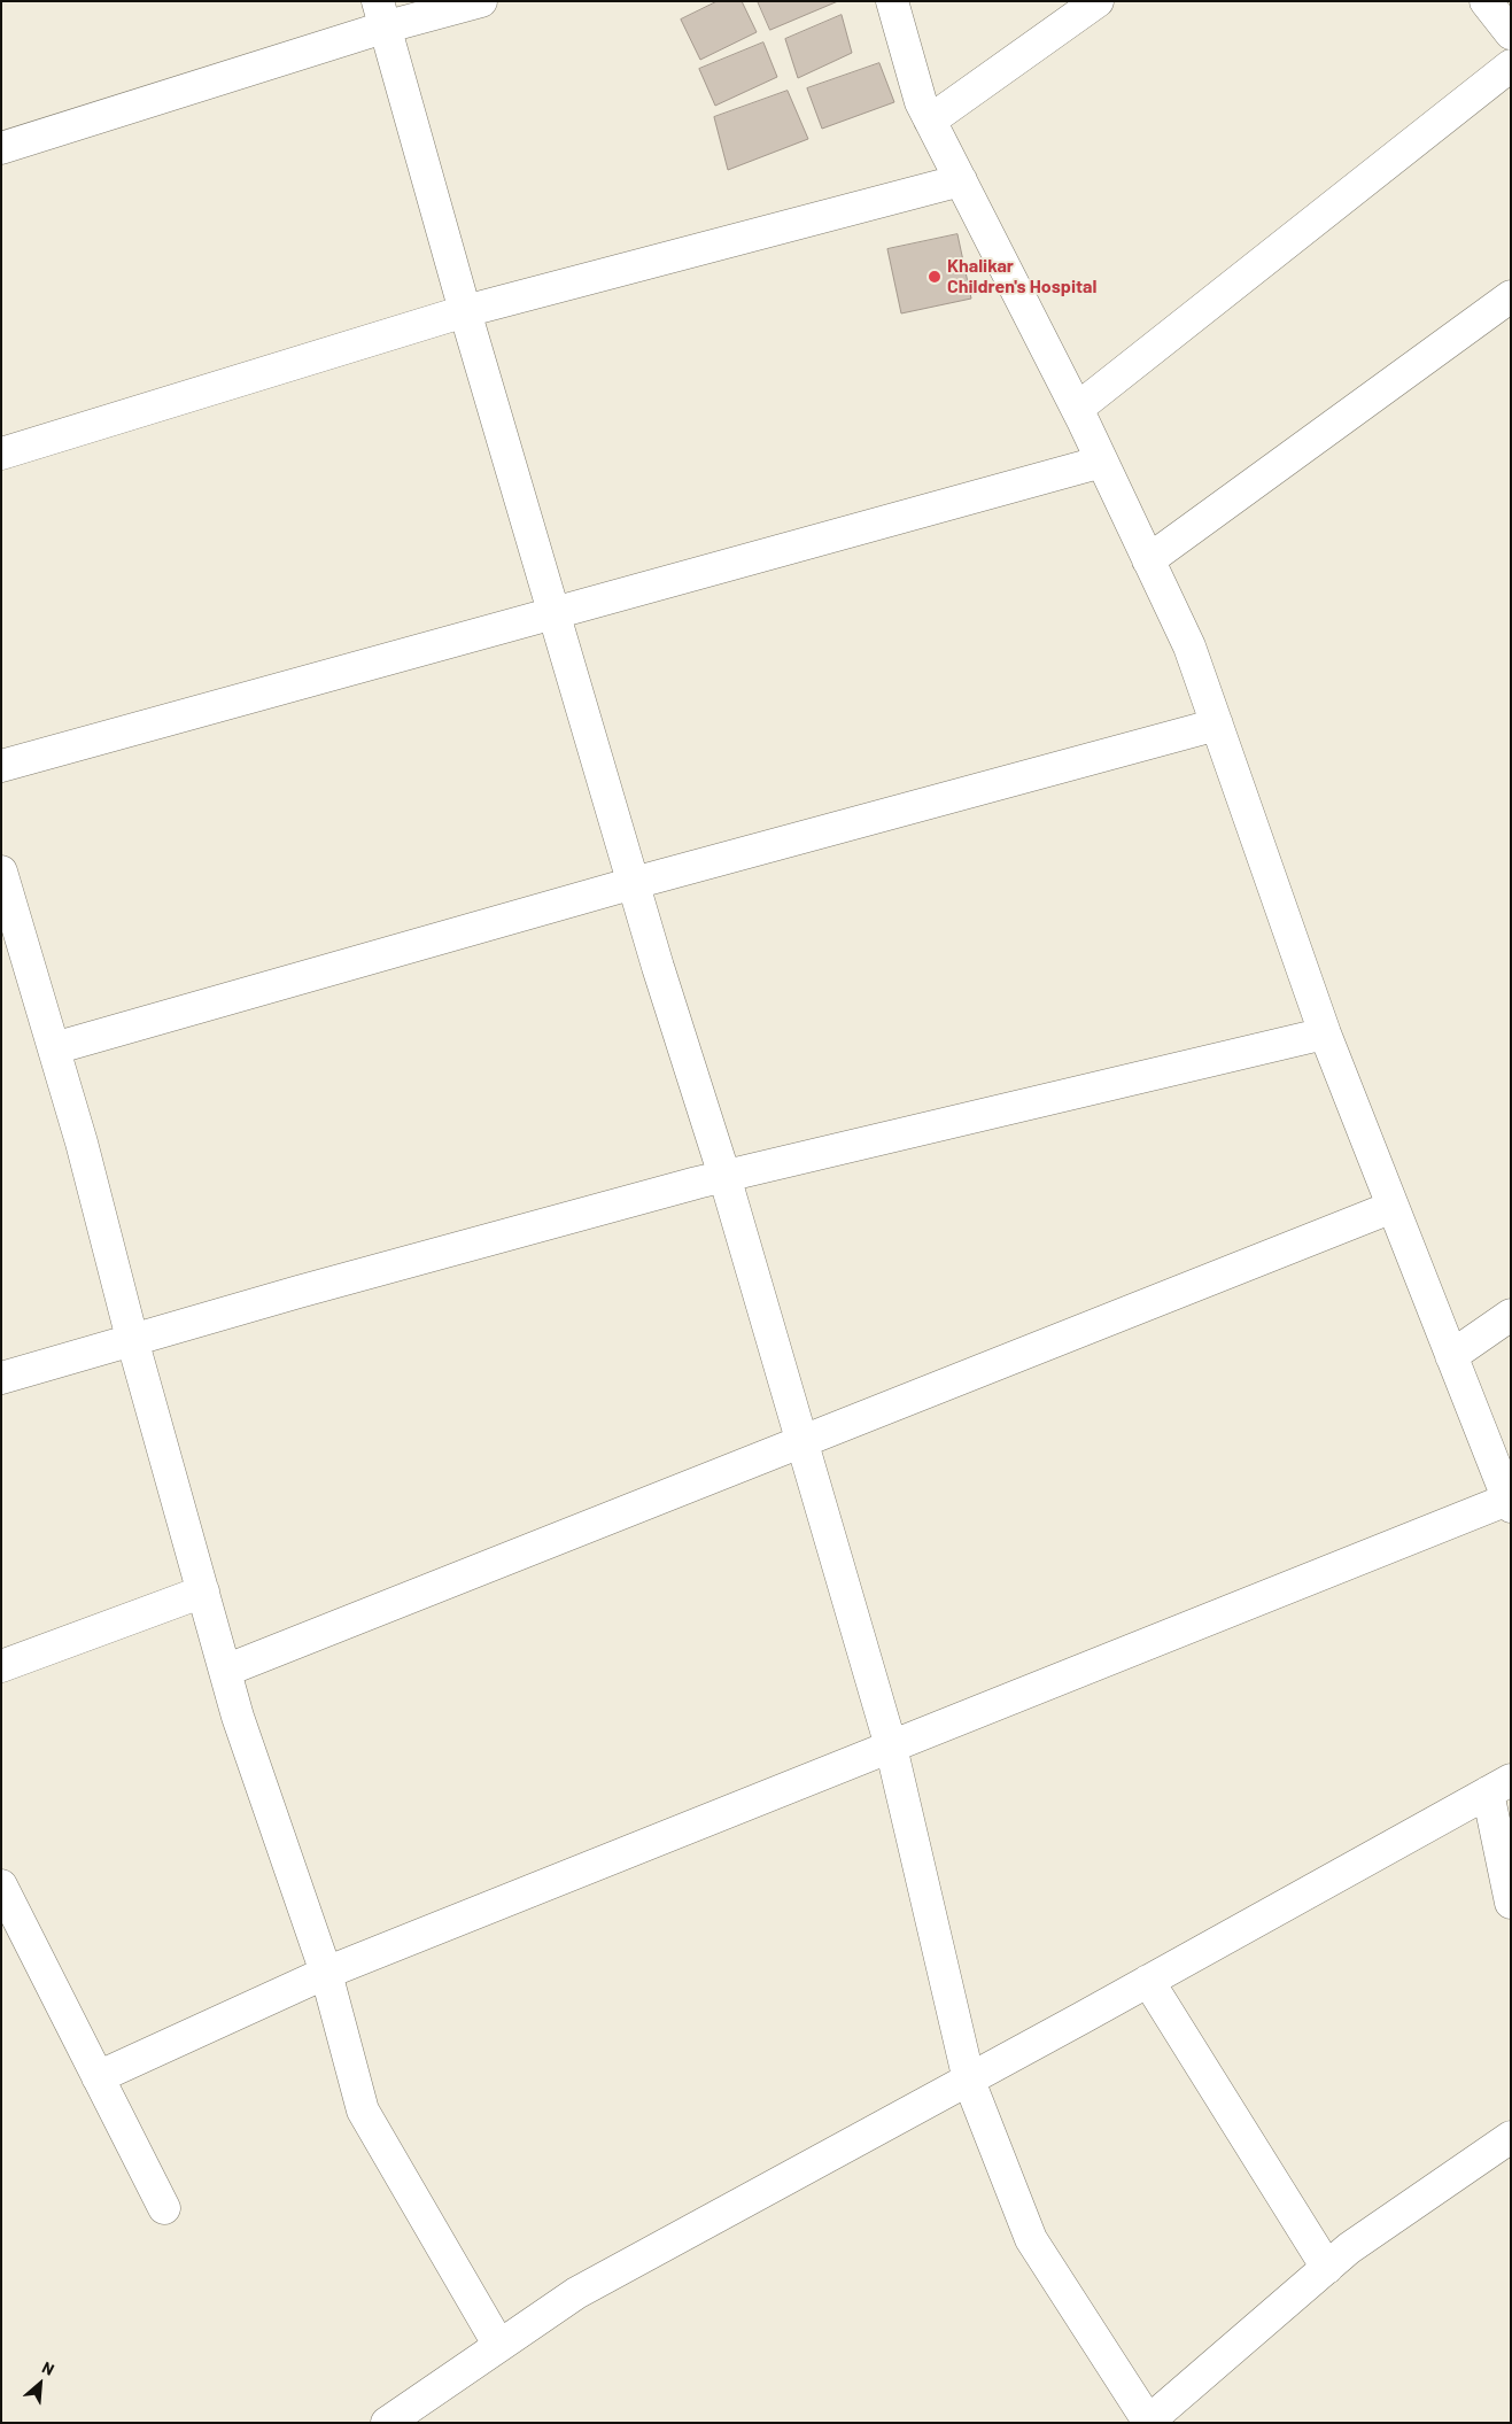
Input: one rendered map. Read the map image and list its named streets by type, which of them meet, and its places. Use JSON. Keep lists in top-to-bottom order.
{
  "places": ["Khalikar Children's Hospital"],
  "north": "top right"
}
